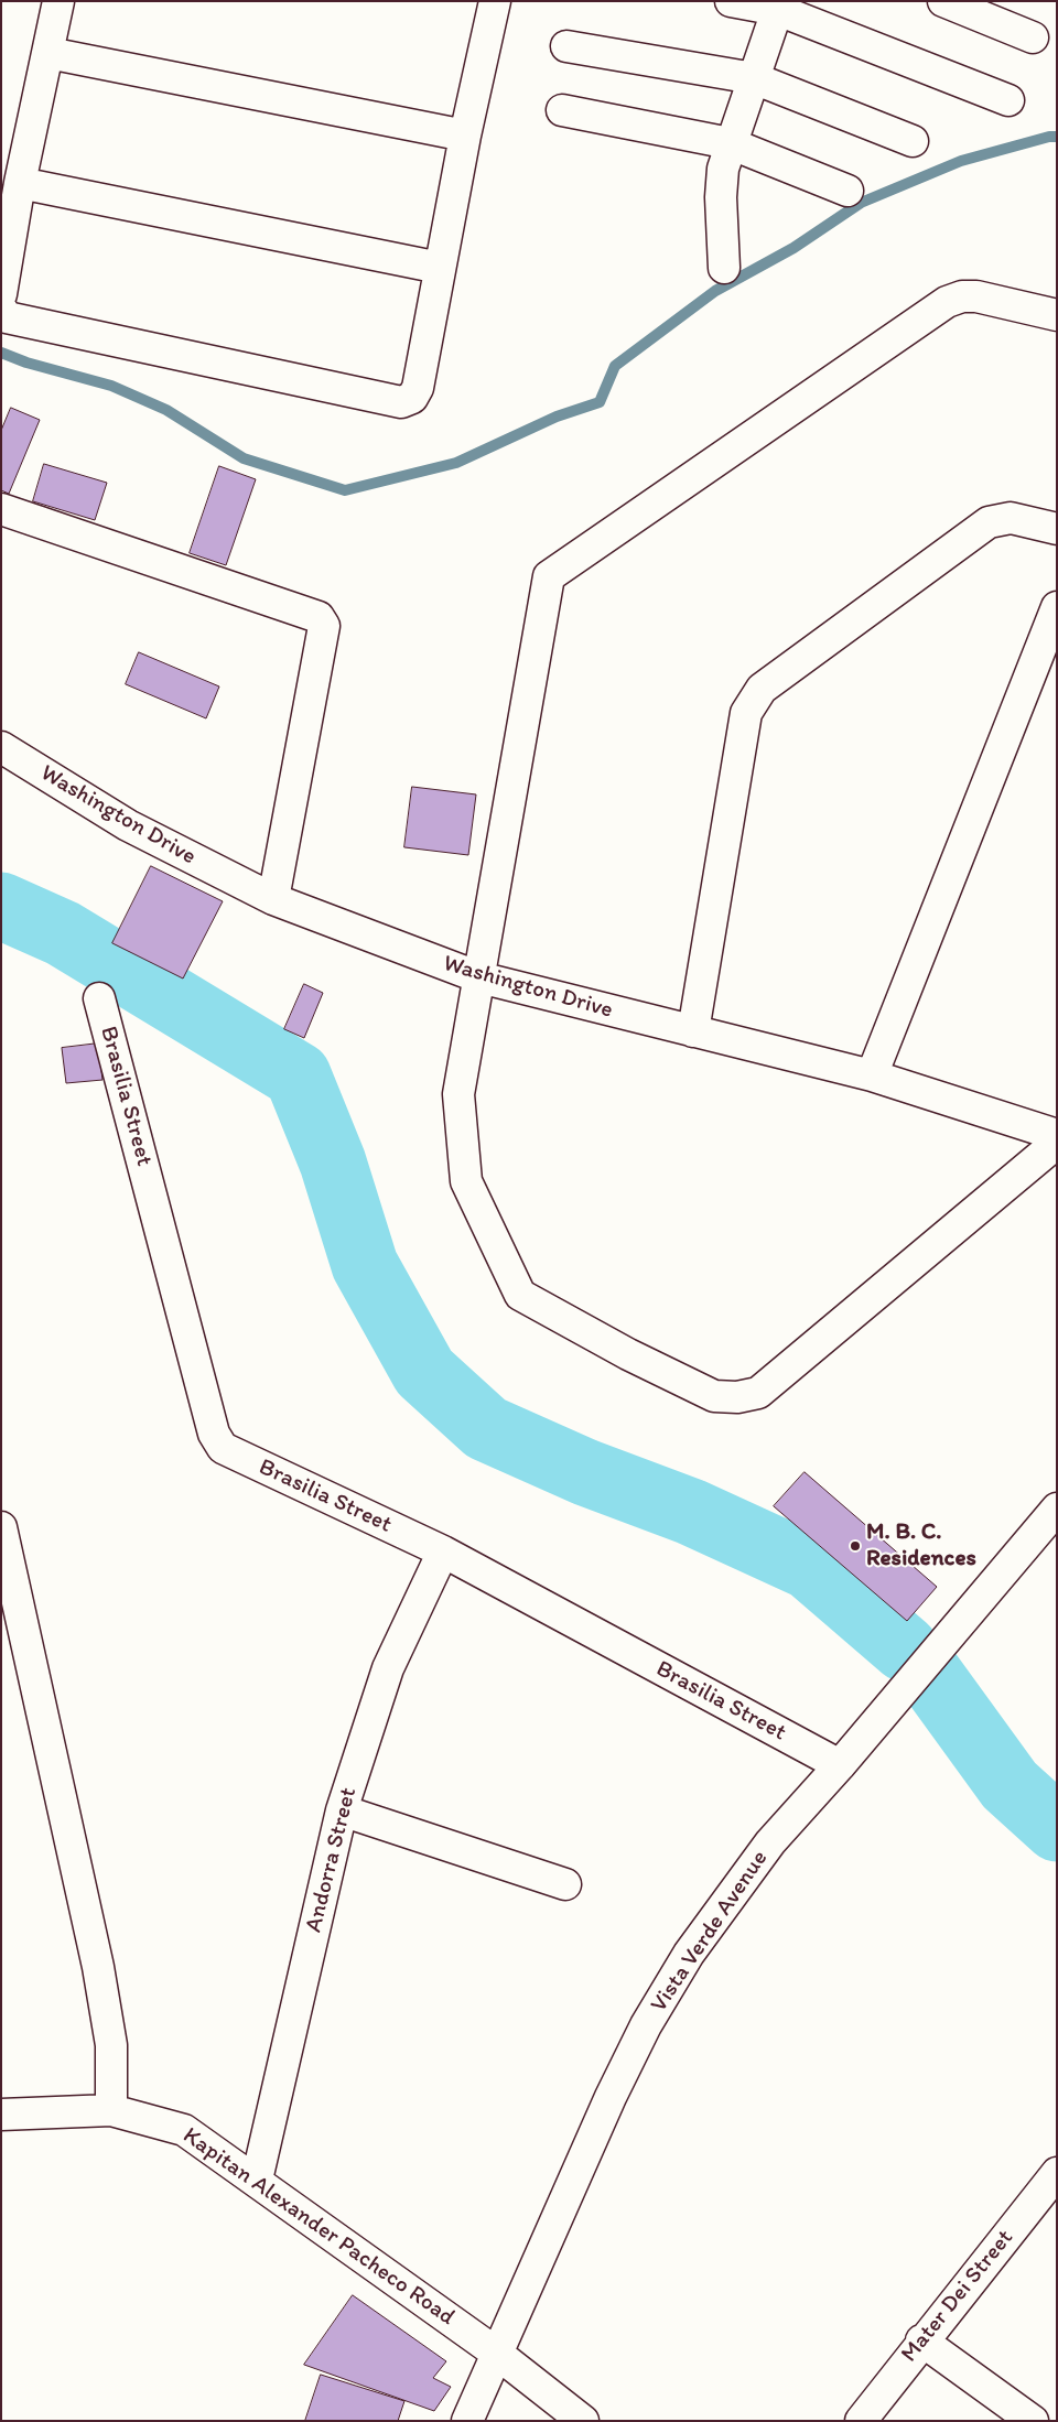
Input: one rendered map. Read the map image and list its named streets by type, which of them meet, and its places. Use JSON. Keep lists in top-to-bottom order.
{
  "streets": {
    "street": [
      "Washington Drive",
      "Brasilia Street",
      "Andorra Street",
      "Vista Verde Avenue",
      "Kapitan Alexander Pacheco Road",
      "Mater Dei Street"
    ]
  },
  "crossings": [
    ["Brasilia Street", "Andorra Street"],
    ["Brasilia Street", "Vista Verde Avenue"],
    ["Andorra Street", "Kapitan Alexander Pacheco Road"],
    ["Vista Verde Avenue", "Kapitan Alexander Pacheco Road"]
  ],
  "places": ["M. B. C. Residences"]
}
